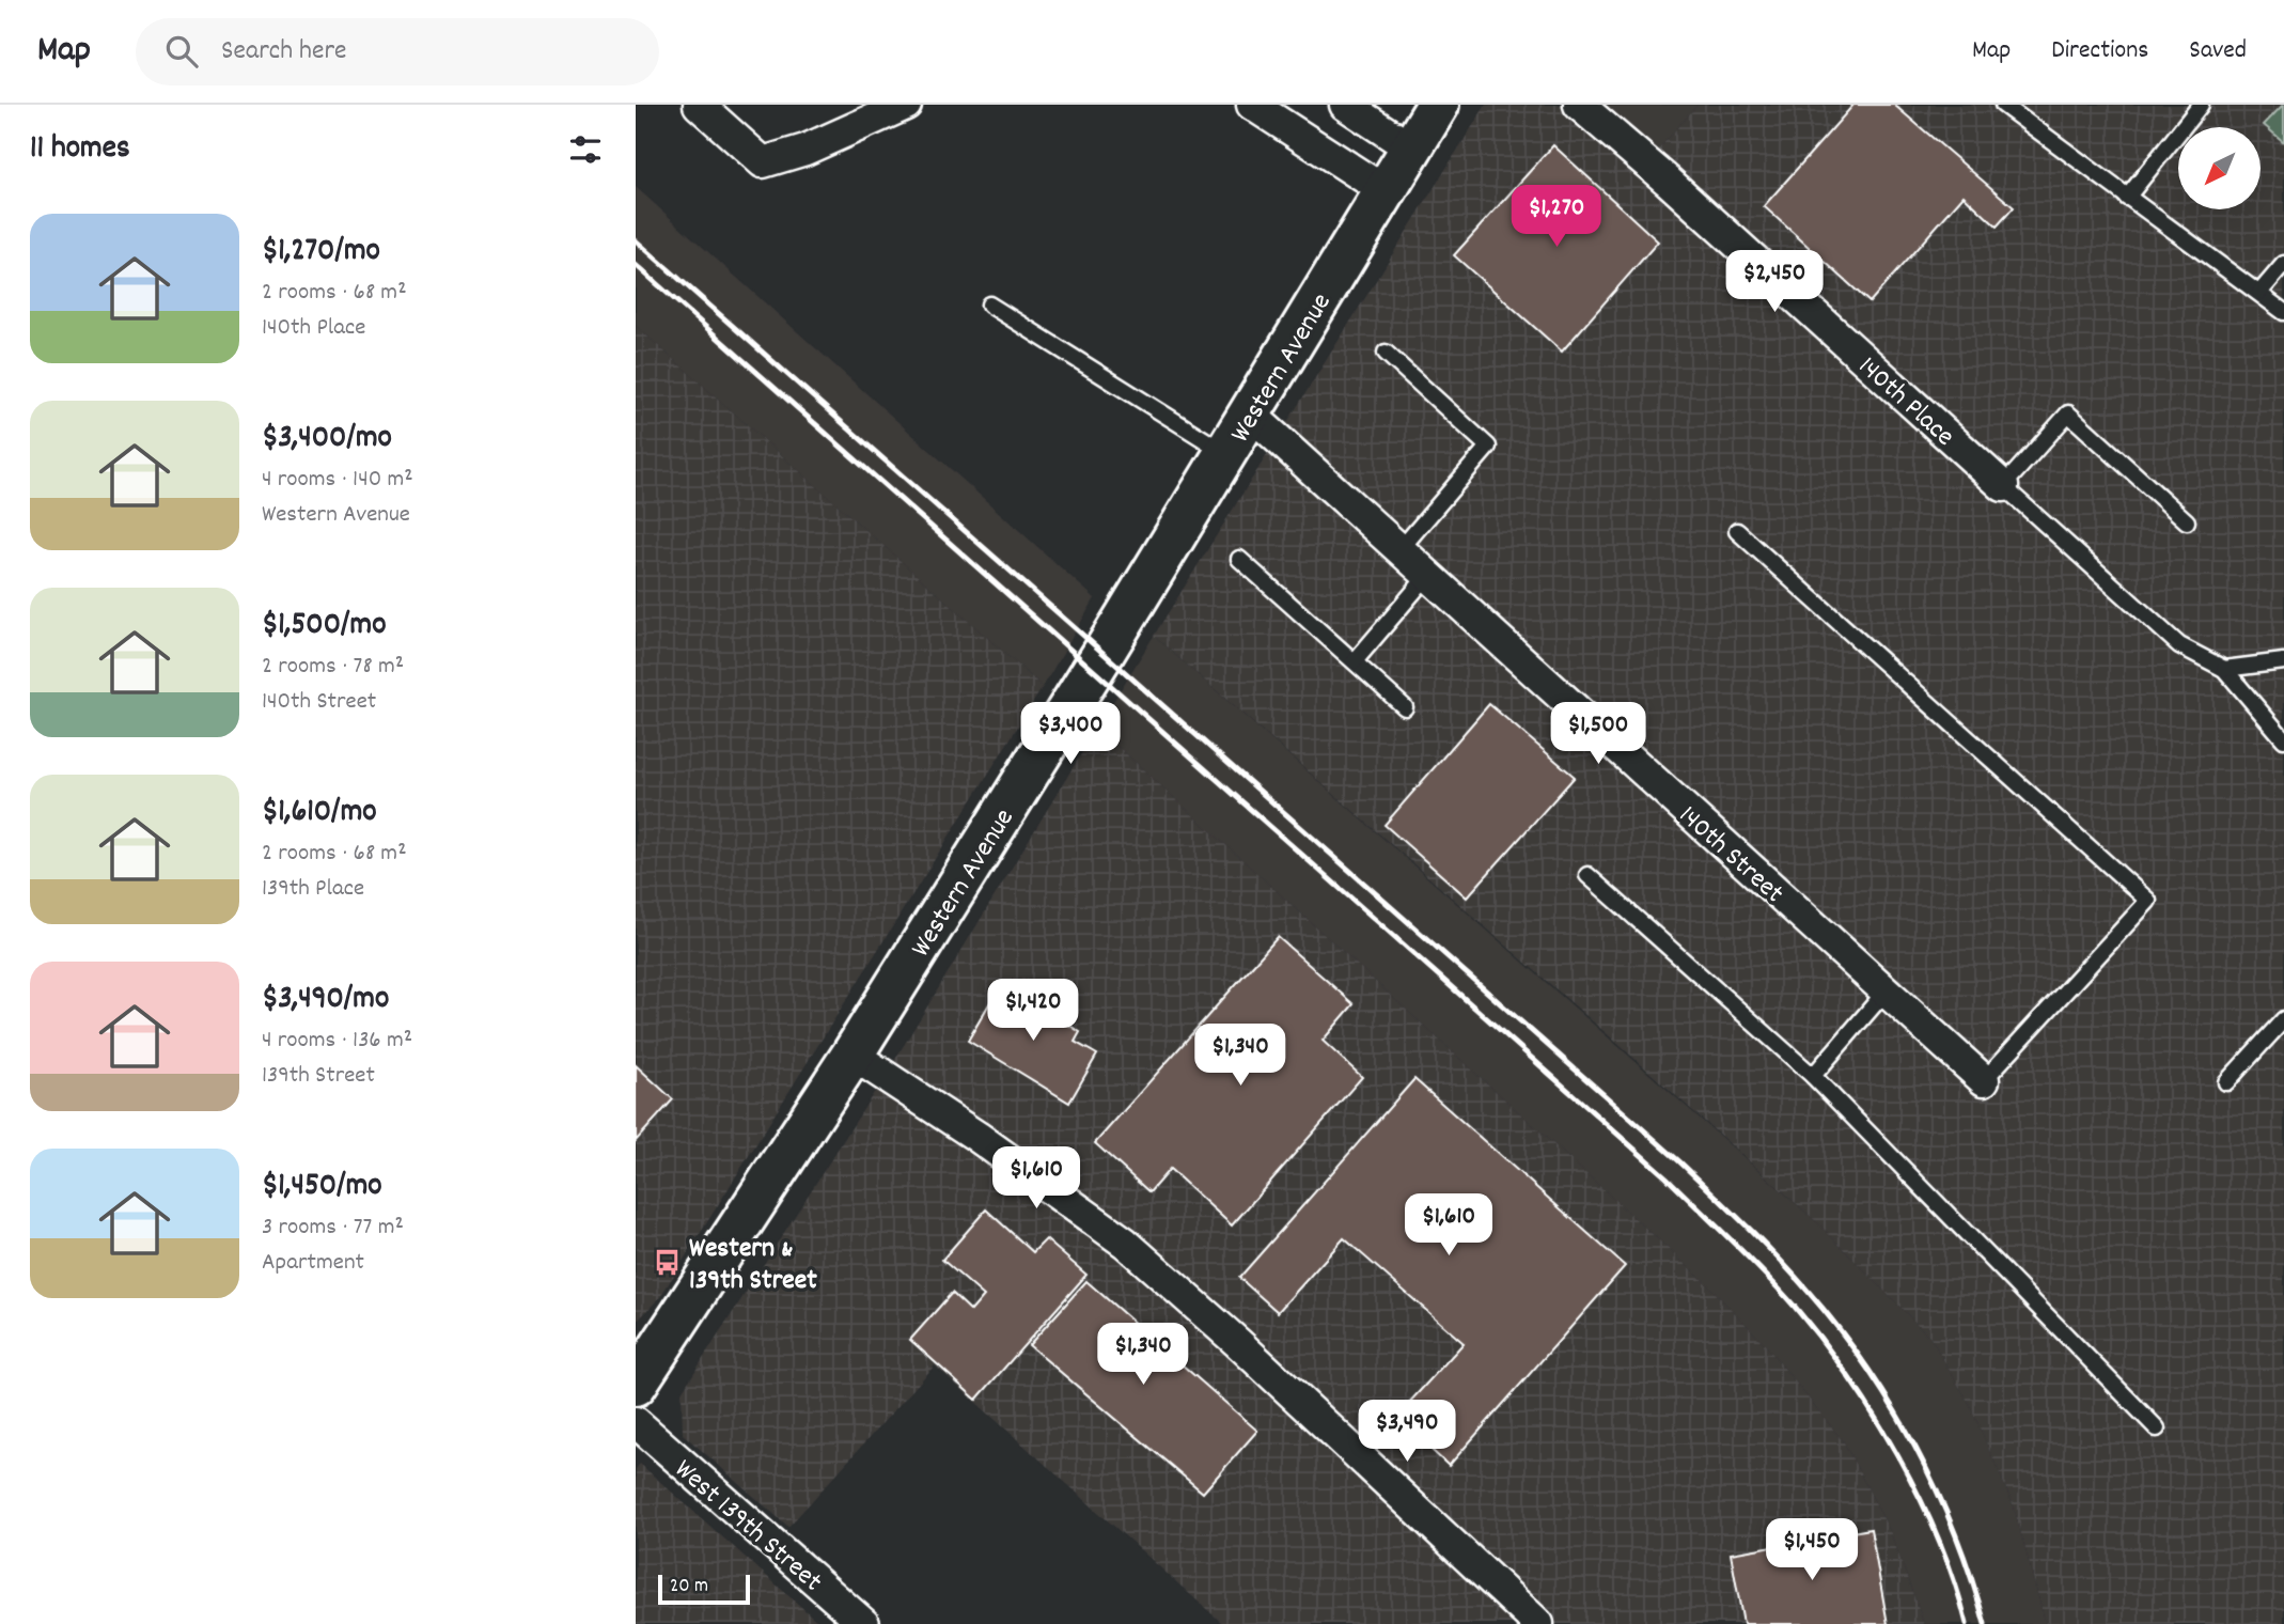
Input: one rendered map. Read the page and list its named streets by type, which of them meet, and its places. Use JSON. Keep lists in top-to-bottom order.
{
  "streets": {
    "main road": ["Western Avenue"],
    "street": ["140th Place", "140th Street", "West 139th Street"]
  },
  "crossings": [
    ["Western Avenue", "140th Street"]
  ],
  "places": {
    "bus stop": ["Western & 139th Street"]
  },
  "scale_bar": "20 m",
  "north": "bottom left",
  "page": {
    "header": "Map",
    "search": "Search here",
    "nav": ["Map", "Directions", "Saved"],
    "heading": "11 homes",
    "price": [
      "$1,270",
      "$2,450",
      "$3,400",
      "$1,500",
      "$1,420",
      "$1,340",
      "$1,610",
      "$1,610",
      "$1,340",
      "$3,490",
      "$1,450"
    ],
    "list": [
      {
        "name": "$1,270/mo",
        "note": "2 rooms · 68 m² · 140th Place"
      },
      {
        "name": "$3,400/mo",
        "note": "4 rooms · 140 m² · Western Avenue"
      },
      {
        "name": "$1,500/mo",
        "note": "2 rooms · 78 m² · 140th Street"
      },
      {
        "name": "$1,610/mo",
        "note": "2 rooms · 68 m² · 139th Place"
      },
      {
        "name": "$3,490/mo",
        "note": "4 rooms · 136 m² · 139th Street"
      },
      {
        "name": "$1,450/mo",
        "note": "3 rooms · 77 m² · Apartment"
      }
    ],
    "scale": "20 m"
  }
}
